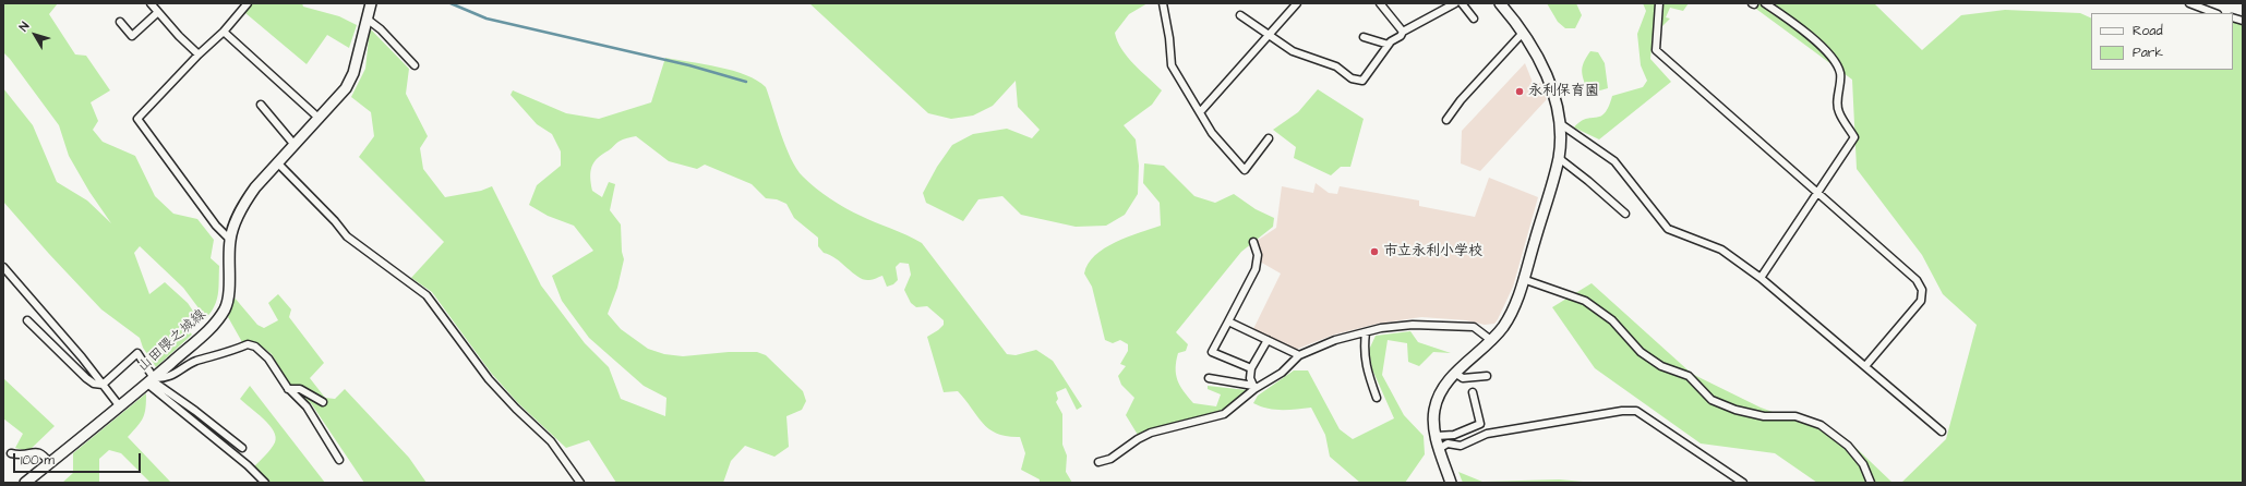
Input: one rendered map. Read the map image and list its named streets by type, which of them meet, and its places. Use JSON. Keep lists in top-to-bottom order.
{
  "streets": {
    "main road": ["山田隈之城線"]
  },
  "places": ["永利保育園", "市立永利小学校"],
  "legend": ["Road", "Park"],
  "scale_bar": "100 m",
  "north": "top left"
}
